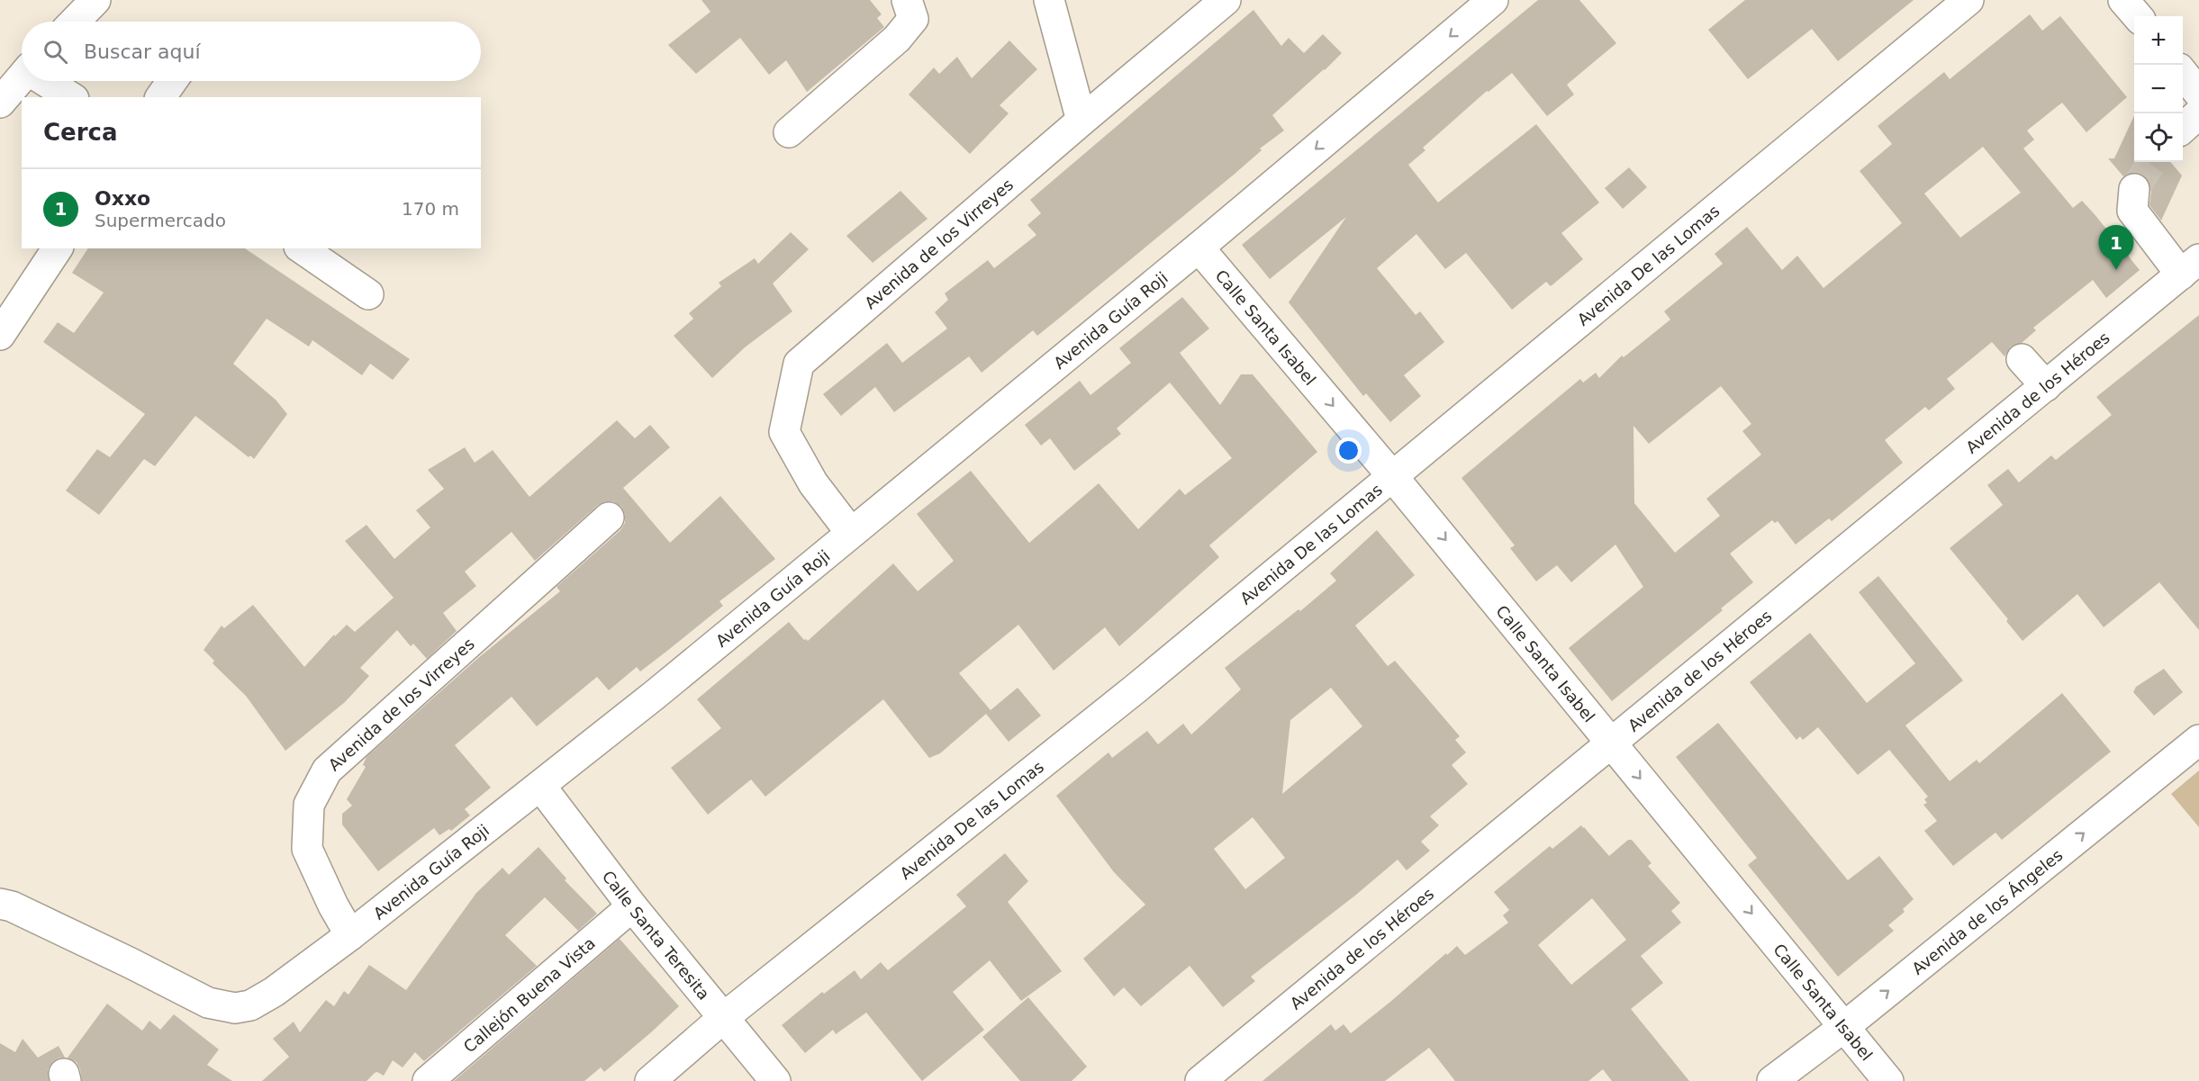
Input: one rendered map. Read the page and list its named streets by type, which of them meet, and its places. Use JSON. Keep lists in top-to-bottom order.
{
  "streets": {
    "street": [
      "Avenida de los Virreyes",
      "Avenida De las Lomas",
      "Avenida Guía Roji",
      "Calle Santa Isabel",
      "Avenida de los Héroes",
      "Avenida de los Ángeles",
      "Calle Santa Teresita",
      "Callejón Buena Vista"
    ]
  },
  "crossings": [
    ["Avenida de los Virreyes", "Avenida Guía Roji"],
    ["Avenida De las Lomas", "Calle Santa Isabel"],
    ["Avenida De las Lomas", "Calle Santa Teresita"],
    ["Avenida Guía Roji", "Calle Santa Isabel"],
    ["Avenida Guía Roji", "Calle Santa Teresita"],
    ["Calle Santa Isabel", "Avenida de los Héroes"],
    ["Calle Santa Isabel", "Avenida de los Ángeles"],
    ["Calle Santa Teresita", "Callejón Buena Vista"]
  ],
  "one_way": ["Calle Santa Isabel", "Avenida de los Ángeles"],
  "page": {
    "map_buttons": ["+", "−"],
    "search": "Buscar aquí",
    "heading": "Cerca",
    "list": [
      {
        "mark": "1",
        "name": "Oxxo",
        "note": "Supermercado",
        "value": "170 m"
      }
    ],
    "pins": "1"
  }
}
